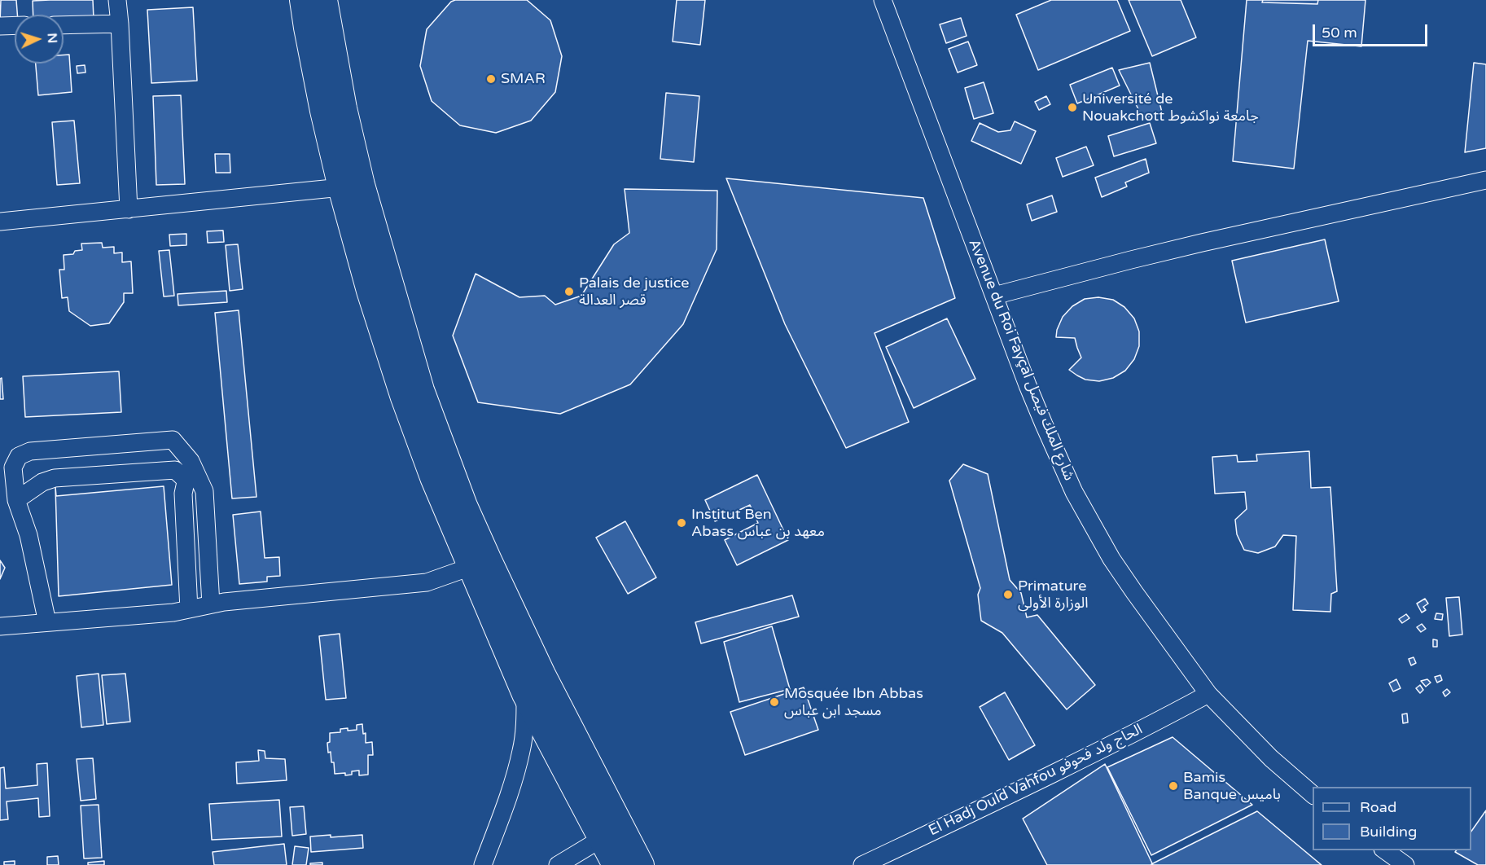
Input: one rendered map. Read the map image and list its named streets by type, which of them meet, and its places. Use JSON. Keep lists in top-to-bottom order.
{
  "streets": {
    "street": ["Avenue du Roi Fayçal شارع الملك فيصل", "El Hadj Ould Vahfou الحاج ولد فحوفو"]
  },
  "crossings": [
    ["Avenue du Roi Fayçal شارع الملك فيصل", "El Hadj Ould Vahfou الحاج ولد فحوفو"]
  ],
  "places": [
    "SMAR",
    "Université de Nouakchott جامعة نواكشوط",
    "Palais de justice قصر العدالة",
    "Institut Ben Abass معهد بن عباس",
    "Primature الوزارة الأولى",
    "Mosquée Ibn Abbas مسجد ابن عباس",
    "Bamis Banque باميس"
  ],
  "legend": ["Road", "Building"],
  "scale_bar": "50 m",
  "north": "right"
}
